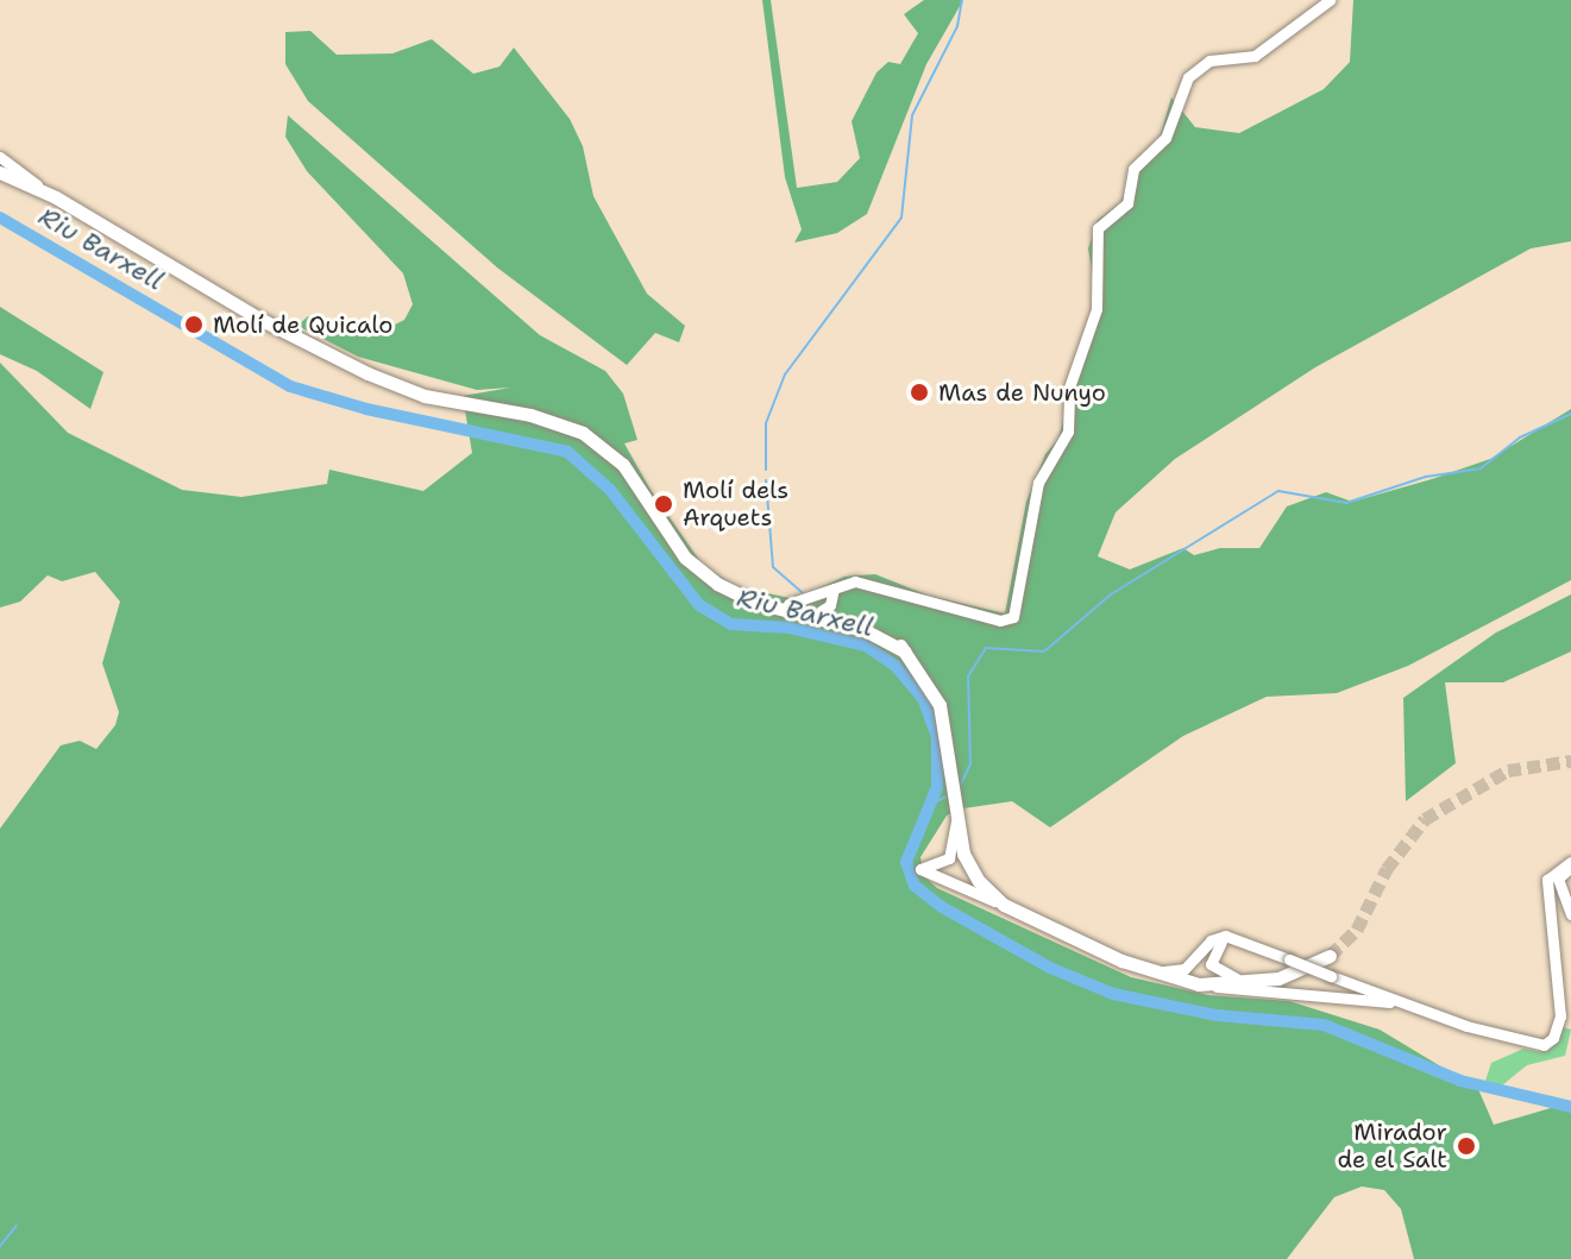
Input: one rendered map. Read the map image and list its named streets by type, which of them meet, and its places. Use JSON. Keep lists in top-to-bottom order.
{
  "water": ["Riu Barxell"],
  "places": [
    "Molí de Quicalo",
    "Mas de Nunyo",
    "Molí dels Arquets",
    "Mirador de el Salt"
  ]
}
